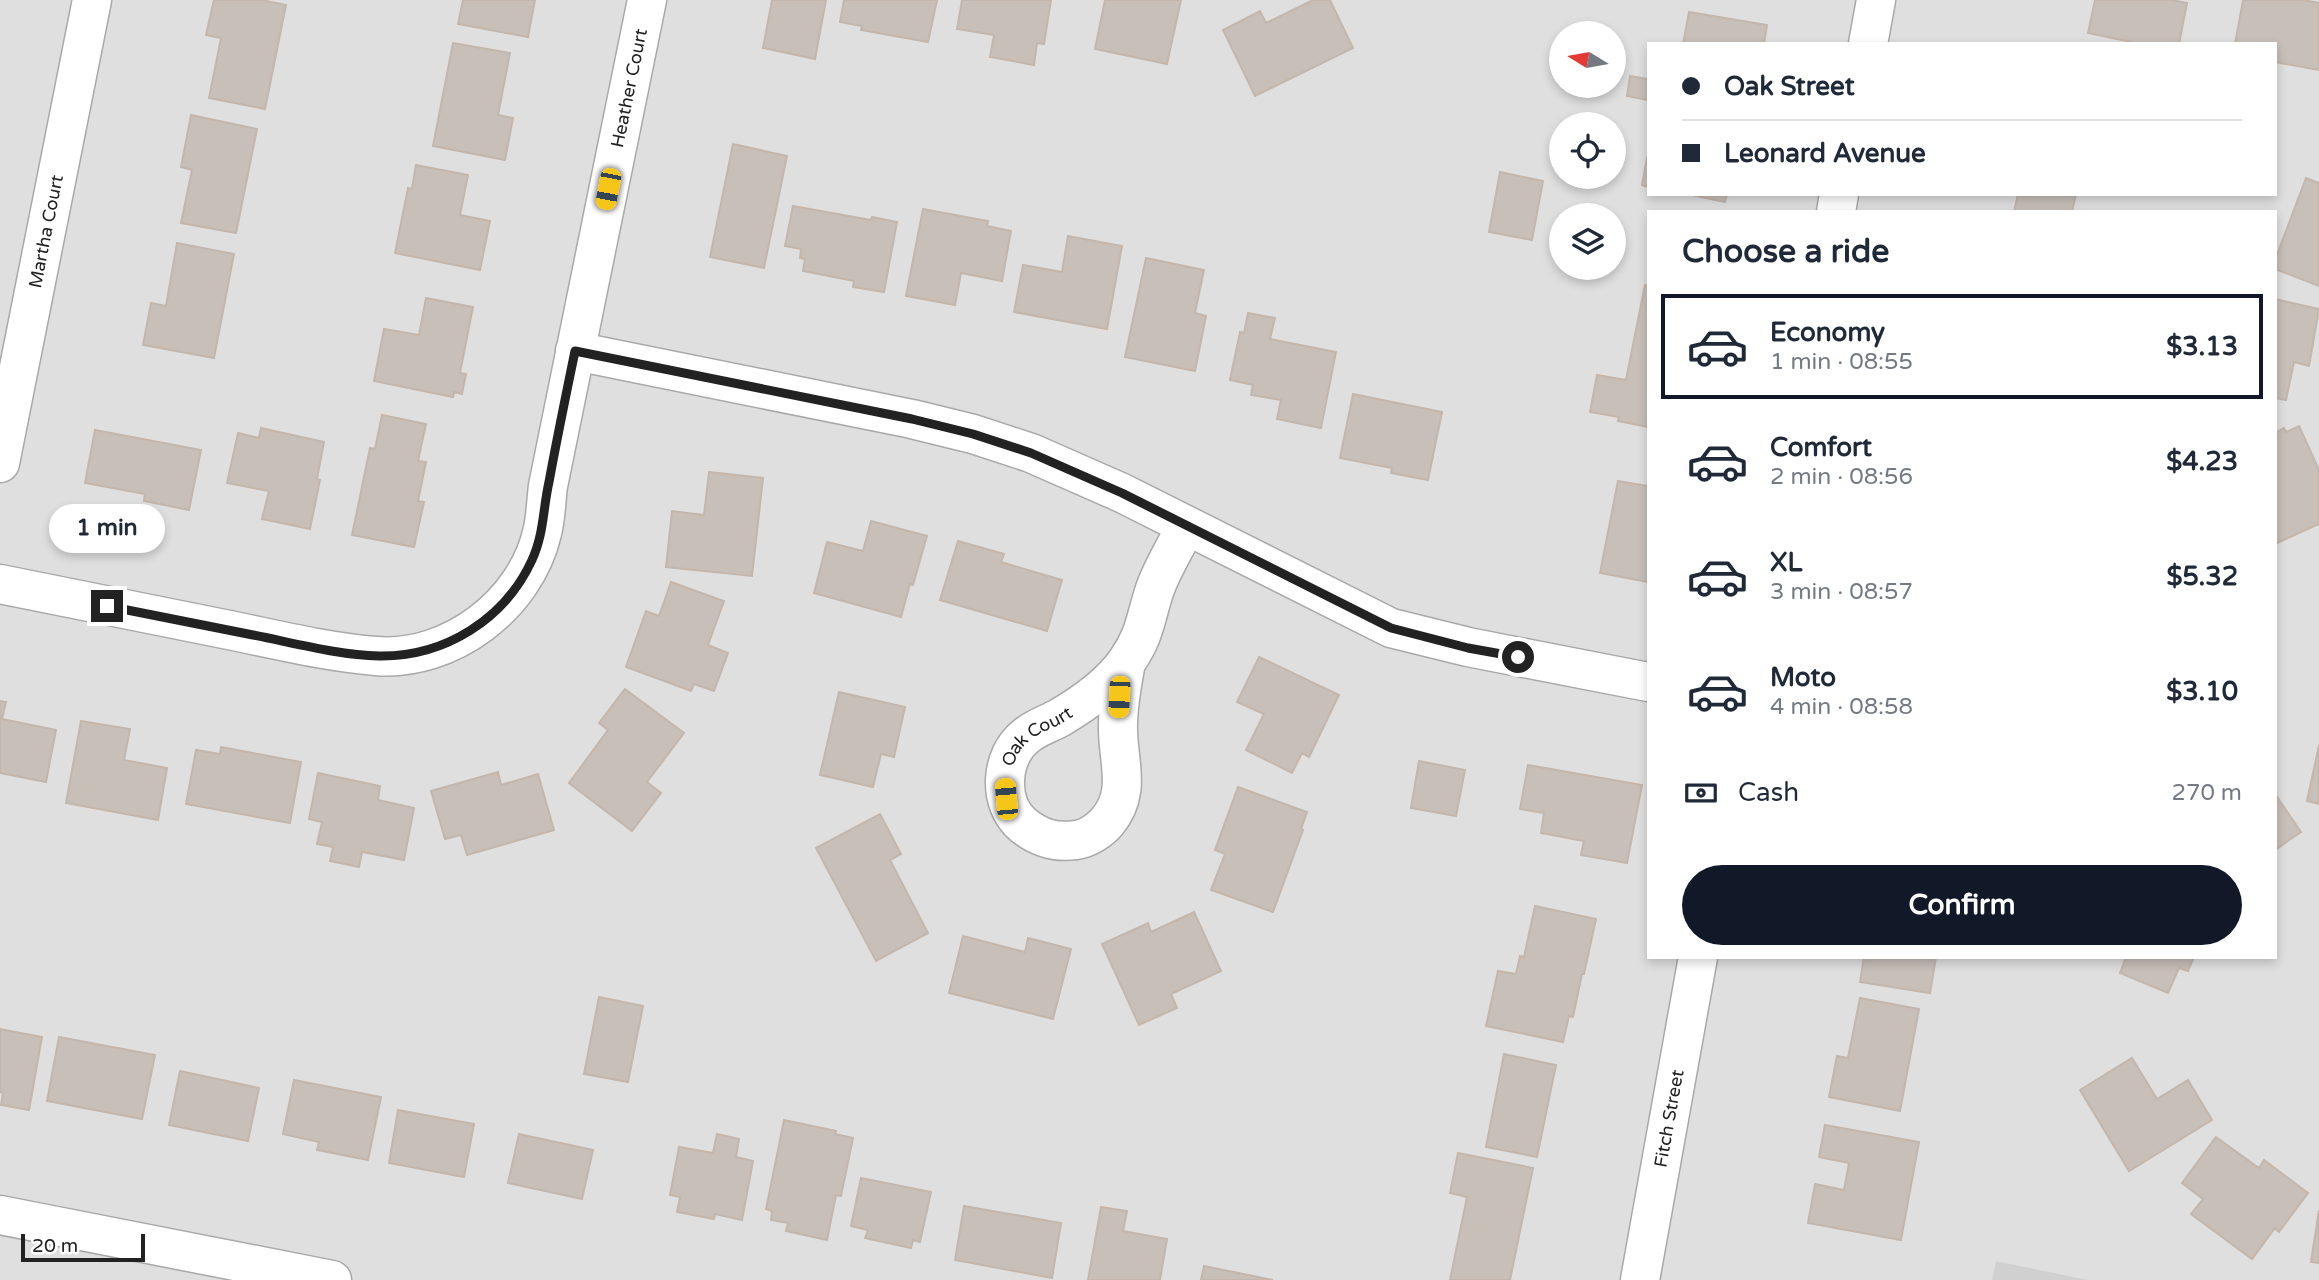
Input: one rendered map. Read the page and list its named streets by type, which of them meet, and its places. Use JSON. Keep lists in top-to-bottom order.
{
  "streets": {
    "street": [
      "Heather Court",
      "Martha Court",
      "Oak Court",
      "Fitch Street"
    ]
  },
  "scale_bar": "20 m",
  "north": "left",
  "page": {
    "banner": ["Oak Street", "Leonard Avenue"],
    "heading": "Choose a ride",
    "list": [
      {
        "name": "Economy",
        "note": "1 min · 08:55",
        "value": "$3.13"
      },
      {
        "name": "Comfort",
        "note": "2 min · 08:56",
        "value": "$4.23"
      },
      {
        "name": "XL",
        "note": "3 min · 08:57",
        "value": "$5.32"
      },
      {
        "name": "Moto",
        "note": "4 min · 08:58",
        "value": "$3.10"
      }
    ],
    "bubble": "1 min",
    "pay": ["Cash", "270 m"],
    "buttons": "Confirm",
    "scale": "20 m"
  }
}
